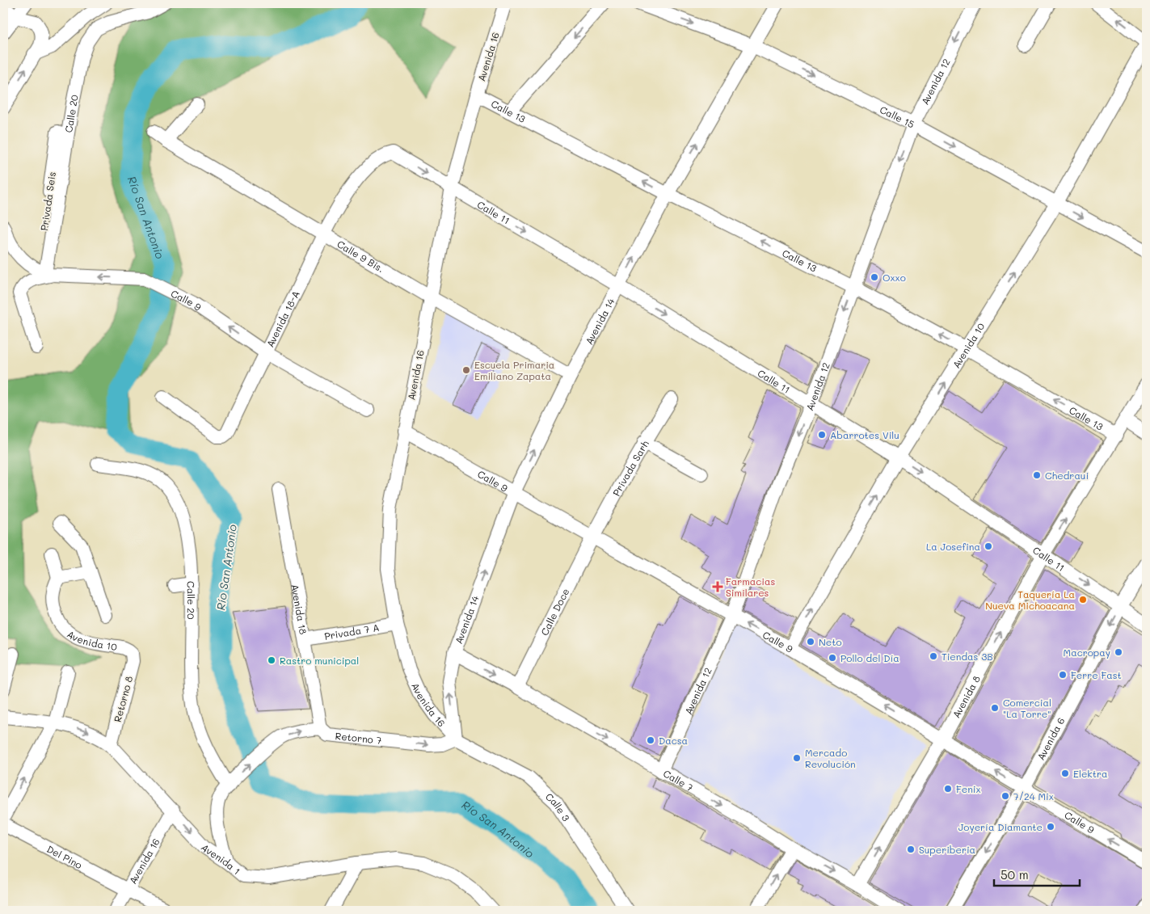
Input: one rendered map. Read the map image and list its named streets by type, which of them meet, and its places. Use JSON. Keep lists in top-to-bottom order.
{
  "streets": {
    "street": [
      "Avenida 16",
      "Avenida 12",
      "Calle 13",
      "Calle 20",
      "Calle 15",
      "Privada Seis",
      "Calle 11",
      "Calle 9 Bis.",
      "Calle 9",
      "Avenida 18-A",
      "Avenida 14",
      "Avenida 10",
      "Privada Sarh",
      "Avenida 18",
      "Calle Doce",
      "Privada 7 A",
      "Avenida 8",
      "Retorno 8",
      "Retorno 7",
      "Avenida 6",
      "Calle 7",
      "Calle 3",
      "Del Pino",
      "Avenida 1"
    ]
  },
  "crossings": [
    ["Avenida 16", "Calle 13"],
    ["Avenida 16", "Calle 11"],
    ["Avenida 16", "Calle 9 Bis."],
    ["Avenida 16", "Calle 9"],
    ["Avenida 16", "Privada 7 A"],
    ["Avenida 16", "Retorno 7"],
    ["Avenida 16", "Calle 3"],
    ["Avenida 16", "Del Pino"],
    ["Avenida 16", "Avenida 1"],
    ["Avenida 12", "Calle 13"],
    ["Avenida 12", "Calle 15"],
    ["Avenida 12", "Calle 11"],
    ["Avenida 12", "Calle 9"],
    ["Avenida 12", "Calle 7"],
    ["Calle 13", "Avenida 14"],
    ["Calle 13", "Avenida 10"],
    ["Calle 13", "Avenida 8"],
    ["Calle 20", "Privada Seis"],
    ["Calle 20", "Calle 9"],
    ["Calle 15", "Avenida 14"],
    ["Calle 15", "Avenida 10"],
    ["Privada Seis", "Calle 9"],
    ["Calle 11", "Avenida 18-A"],
    ["Calle 11", "Avenida 14"],
    ["Calle 11", "Avenida 10"],
    ["Calle 11", "Avenida 8"],
    ["Calle 11", "Avenida 6"],
    ["Calle 9 Bis.", "Avenida 18-A"],
    ["Calle 9 Bis.", "Avenida 14"],
    ["Calle 9", "Avenida 18-A"],
    ["Calle 9", "Avenida 14"],
    ["Calle 9", "Avenida 10"],
    ["Calle 9", "Privada Sarh"],
    ["Calle 9", "Calle Doce"],
    ["Calle 9", "Avenida 8"],
    ["Calle 9", "Avenida 6"],
    ["Avenida 14", "Calle 7"],
    ["Avenida 10", "Retorno 8"],
    ["Privada Sarh", "Calle Doce"],
    ["Avenida 18", "Privada 7 A"],
    ["Avenida 18", "Retorno 7"],
    ["Calle Doce", "Calle 7"],
    ["Avenida 8", "Calle 7"],
    ["Retorno 8", "Avenida 1"],
    ["Retorno 7", "Calle 3"]
  ],
  "one_way": [
    "Avenida 12",
    "Calle 13",
    "Calle 15",
    "Calle 11",
    "Calle 9",
    "Avenida 14",
    "Avenida 10",
    "Avenida 8",
    "Retorno 7",
    "Avenida 6",
    "Calle 7"
  ],
  "water": ["Río San Antonio"],
  "places": {
    "other": [
      "Oxxo",
      "Escuela Primaria Emiliano Zapata",
      "Abarrotes Vilu",
      "Chedraui",
      "La Josefina",
      "Taquería La Nueva Michoacana",
      "Neto",
      "Macropay",
      "Tiendas 3B",
      "Pollo del Día",
      "Rastro municipal",
      "Ferre Fast",
      "Comercial \"La Torre\"",
      "Dacsa",
      "Mercado Revolución",
      "Elektra",
      "Fenix",
      "7/24 Mix",
      "Joyería Diamante",
      "Superiberia"
    ],
    "health": ["Farmacias Similares"]
  },
  "scale_bar": "50 m"
}
